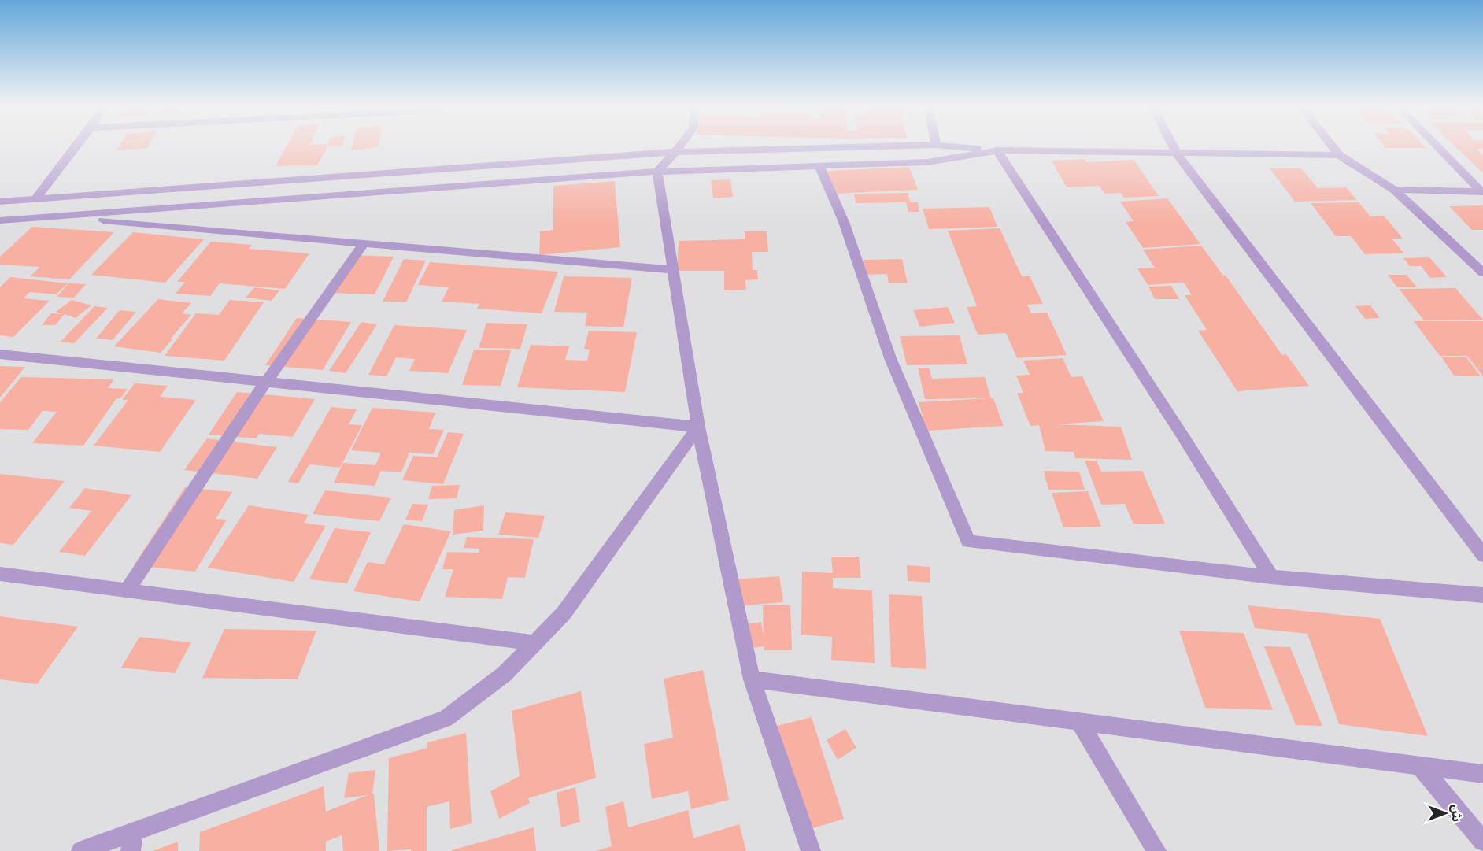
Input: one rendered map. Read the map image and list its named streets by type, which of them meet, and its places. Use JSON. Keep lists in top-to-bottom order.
{
  "north": "right"
}
